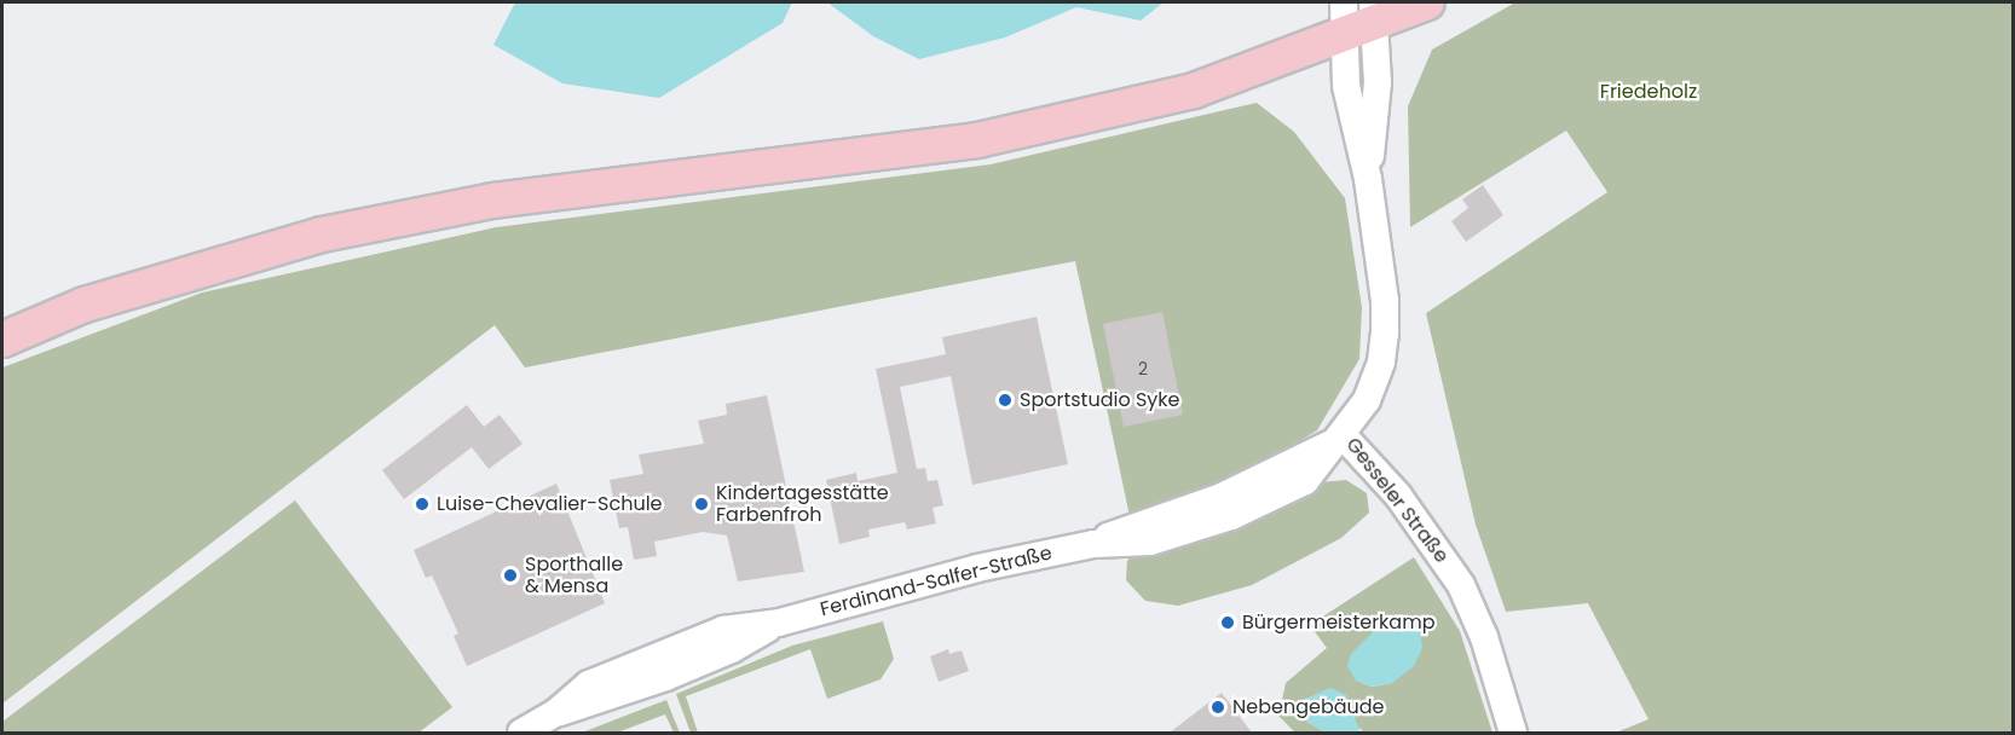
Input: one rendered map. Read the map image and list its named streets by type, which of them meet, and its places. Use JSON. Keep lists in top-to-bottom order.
{
  "streets": {
    "street": ["Gesseler Straße", "Ferdinand-Salfer-Straße"]
  },
  "crossings": [
    ["Gesseler Straße", "Ferdinand-Salfer-Straße"]
  ],
  "parks": ["Friedeholz"],
  "places": [
    "Sportstudio Syke",
    "Luise-Chevalier-Schule",
    "Kindertagesstätte Farbenfroh",
    "Sporthalle & Mensa",
    "Bürgermeisterkamp",
    "Nebengebäude"
  ],
  "house_numbers": ["2"]
}
